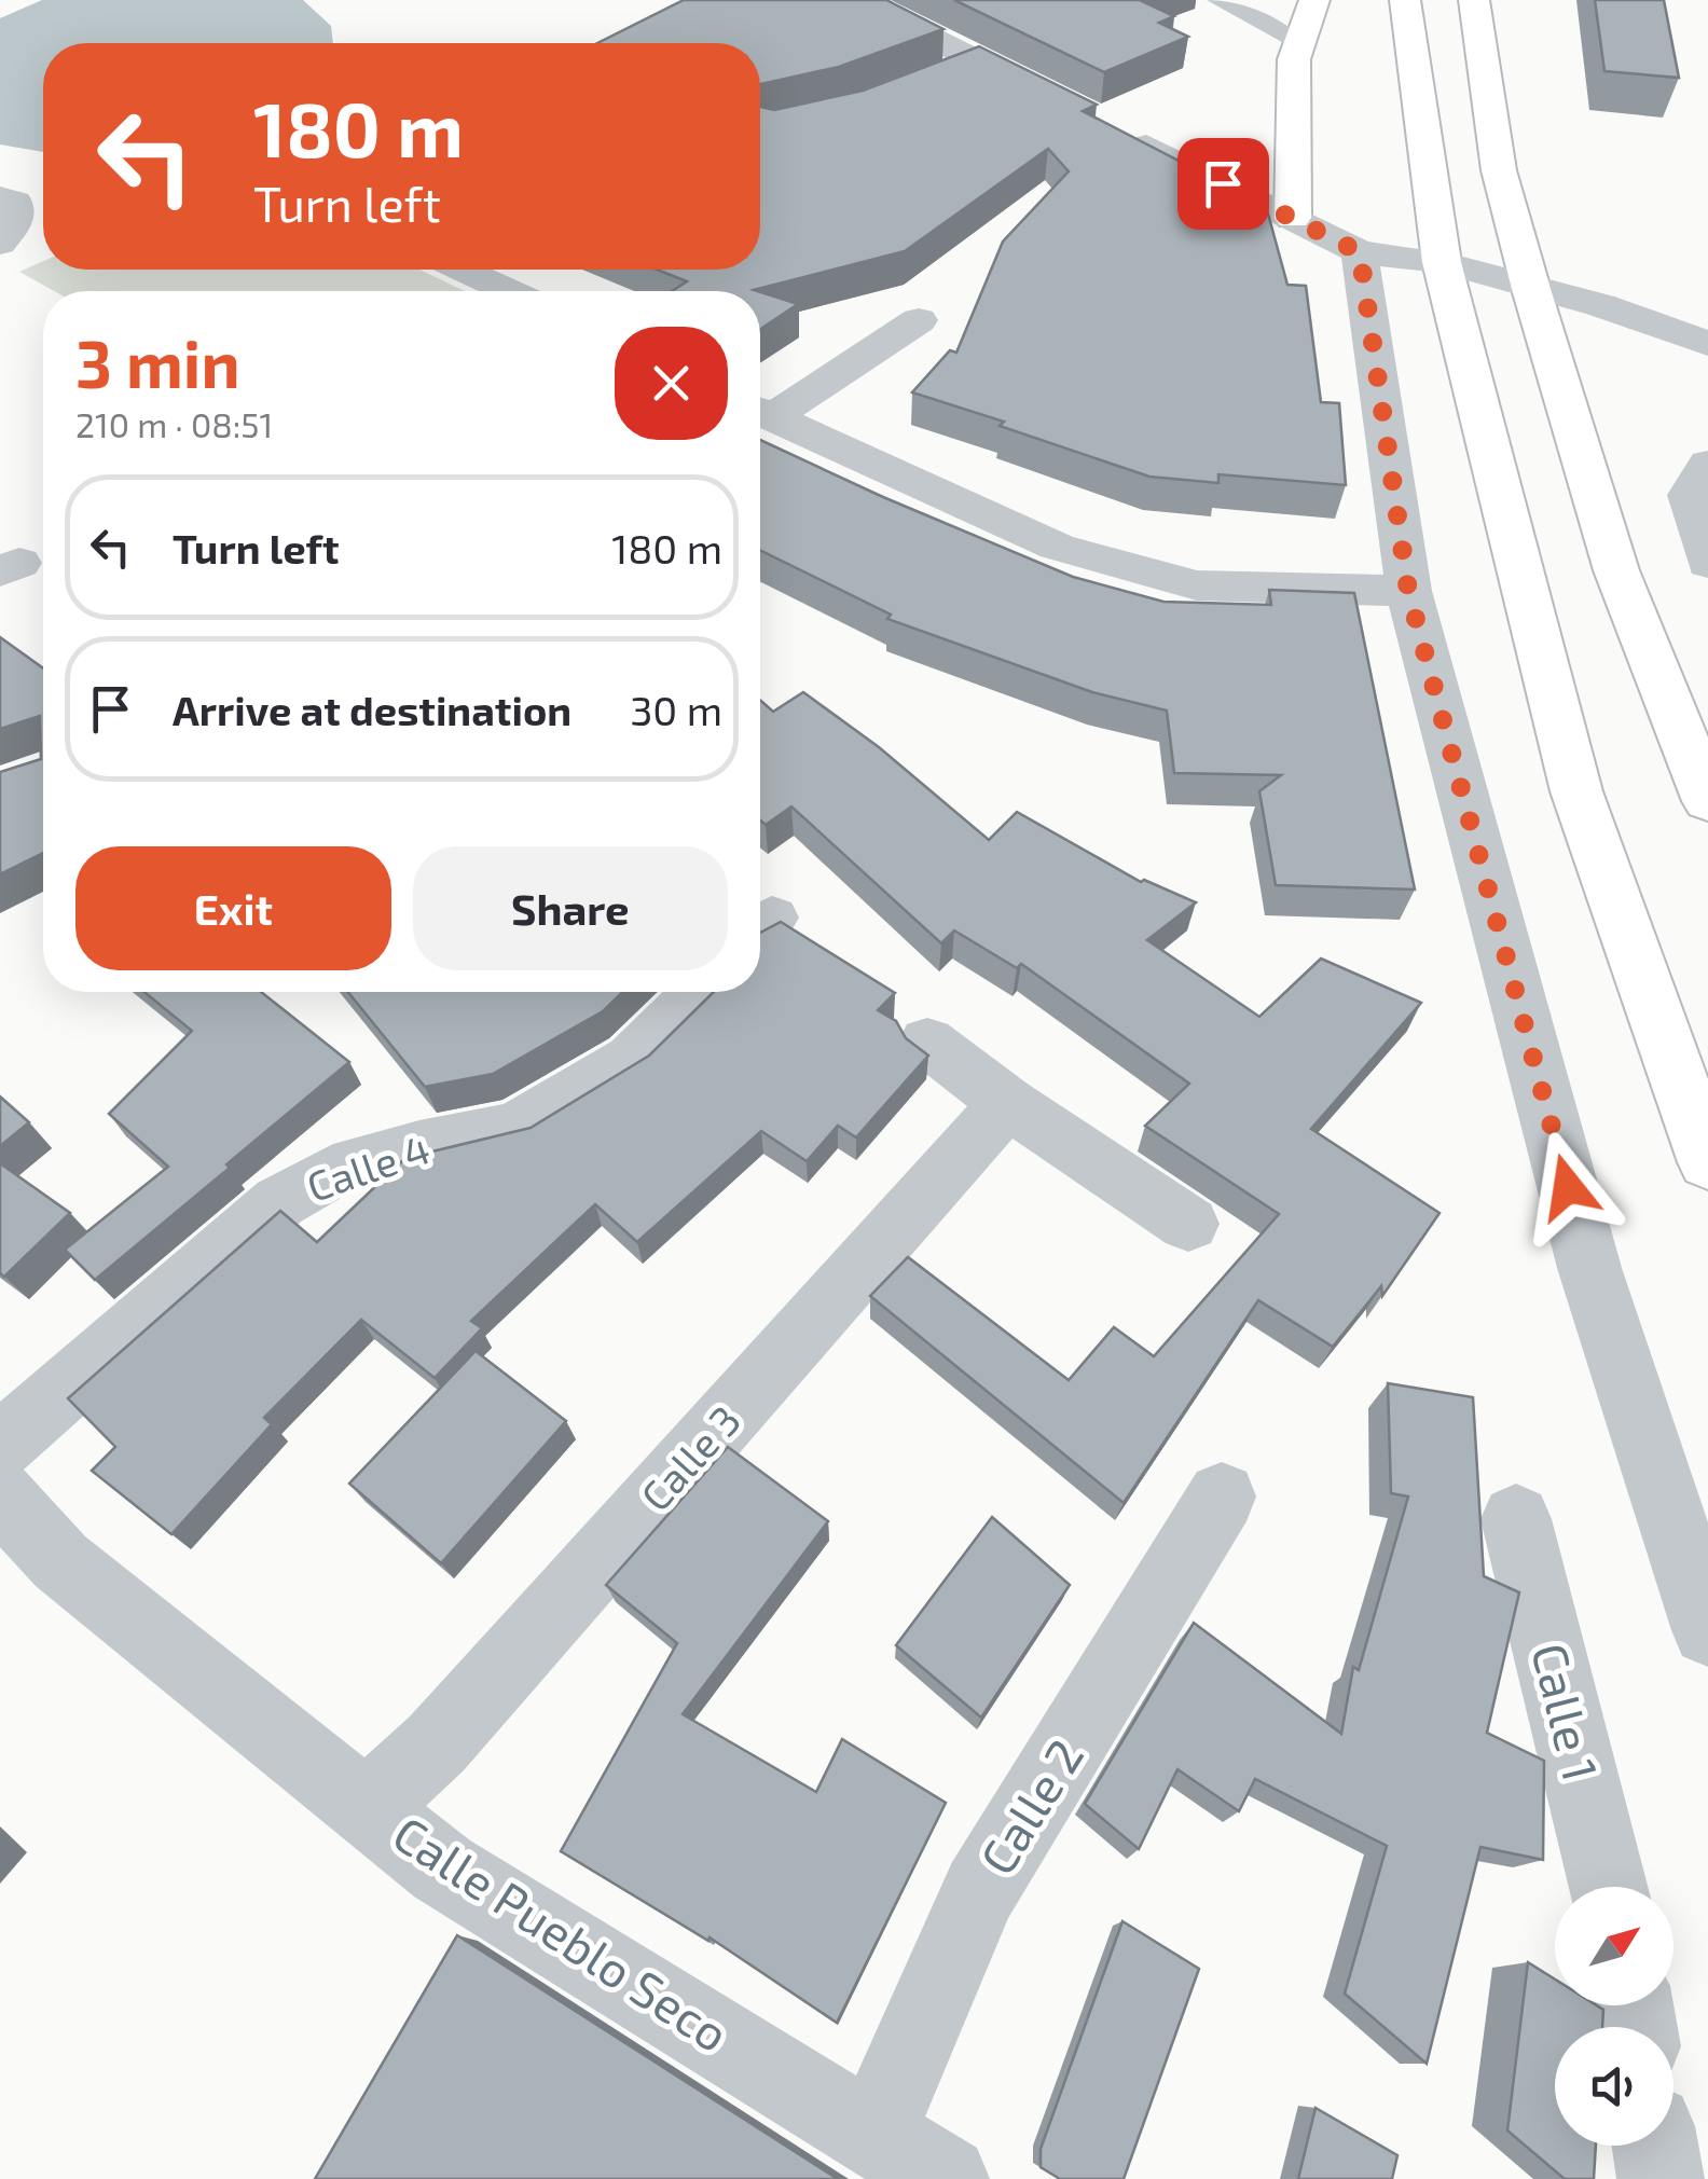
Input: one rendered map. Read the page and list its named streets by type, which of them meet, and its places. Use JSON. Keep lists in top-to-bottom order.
{
  "streets": {
    "street": [
      "Calle 4",
      "Calle 3",
      "Calle 1",
      "Calle 2",
      "Calle Pueblo Seco"
    ]
  },
  "crossings": [
    ["Calle 3", "Calle Pueblo Seco"],
    ["Calle 2", "Calle Pueblo Seco"]
  ],
  "north": "top right",
  "page": {
    "turn": ["180 m", "Turn left"],
    "heading": ["3 min", "210 m · 08:51"],
    "list": [
      {
        "name": "Turn left",
        "value": "180 m"
      },
      {
        "name": "Arrive at destination",
        "value": "30 m"
      }
    ],
    "buttons": ["Exit", "Share"]
  }
}
